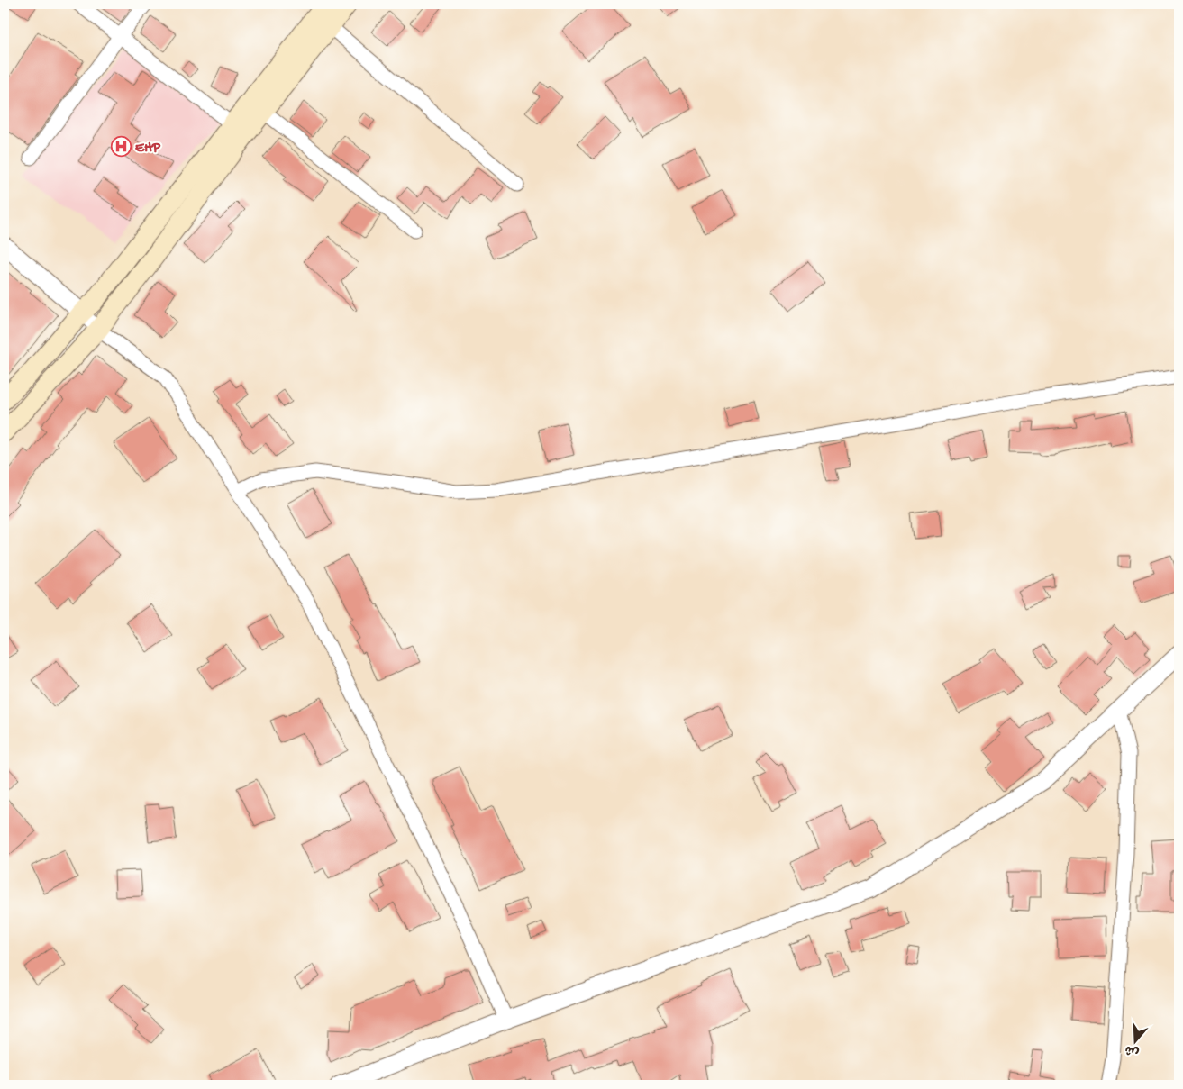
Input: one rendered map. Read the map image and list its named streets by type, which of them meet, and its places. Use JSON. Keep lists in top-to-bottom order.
{
  "places": {
    "hospital": ["EHP"]
  },
  "north": "bottom"
}
